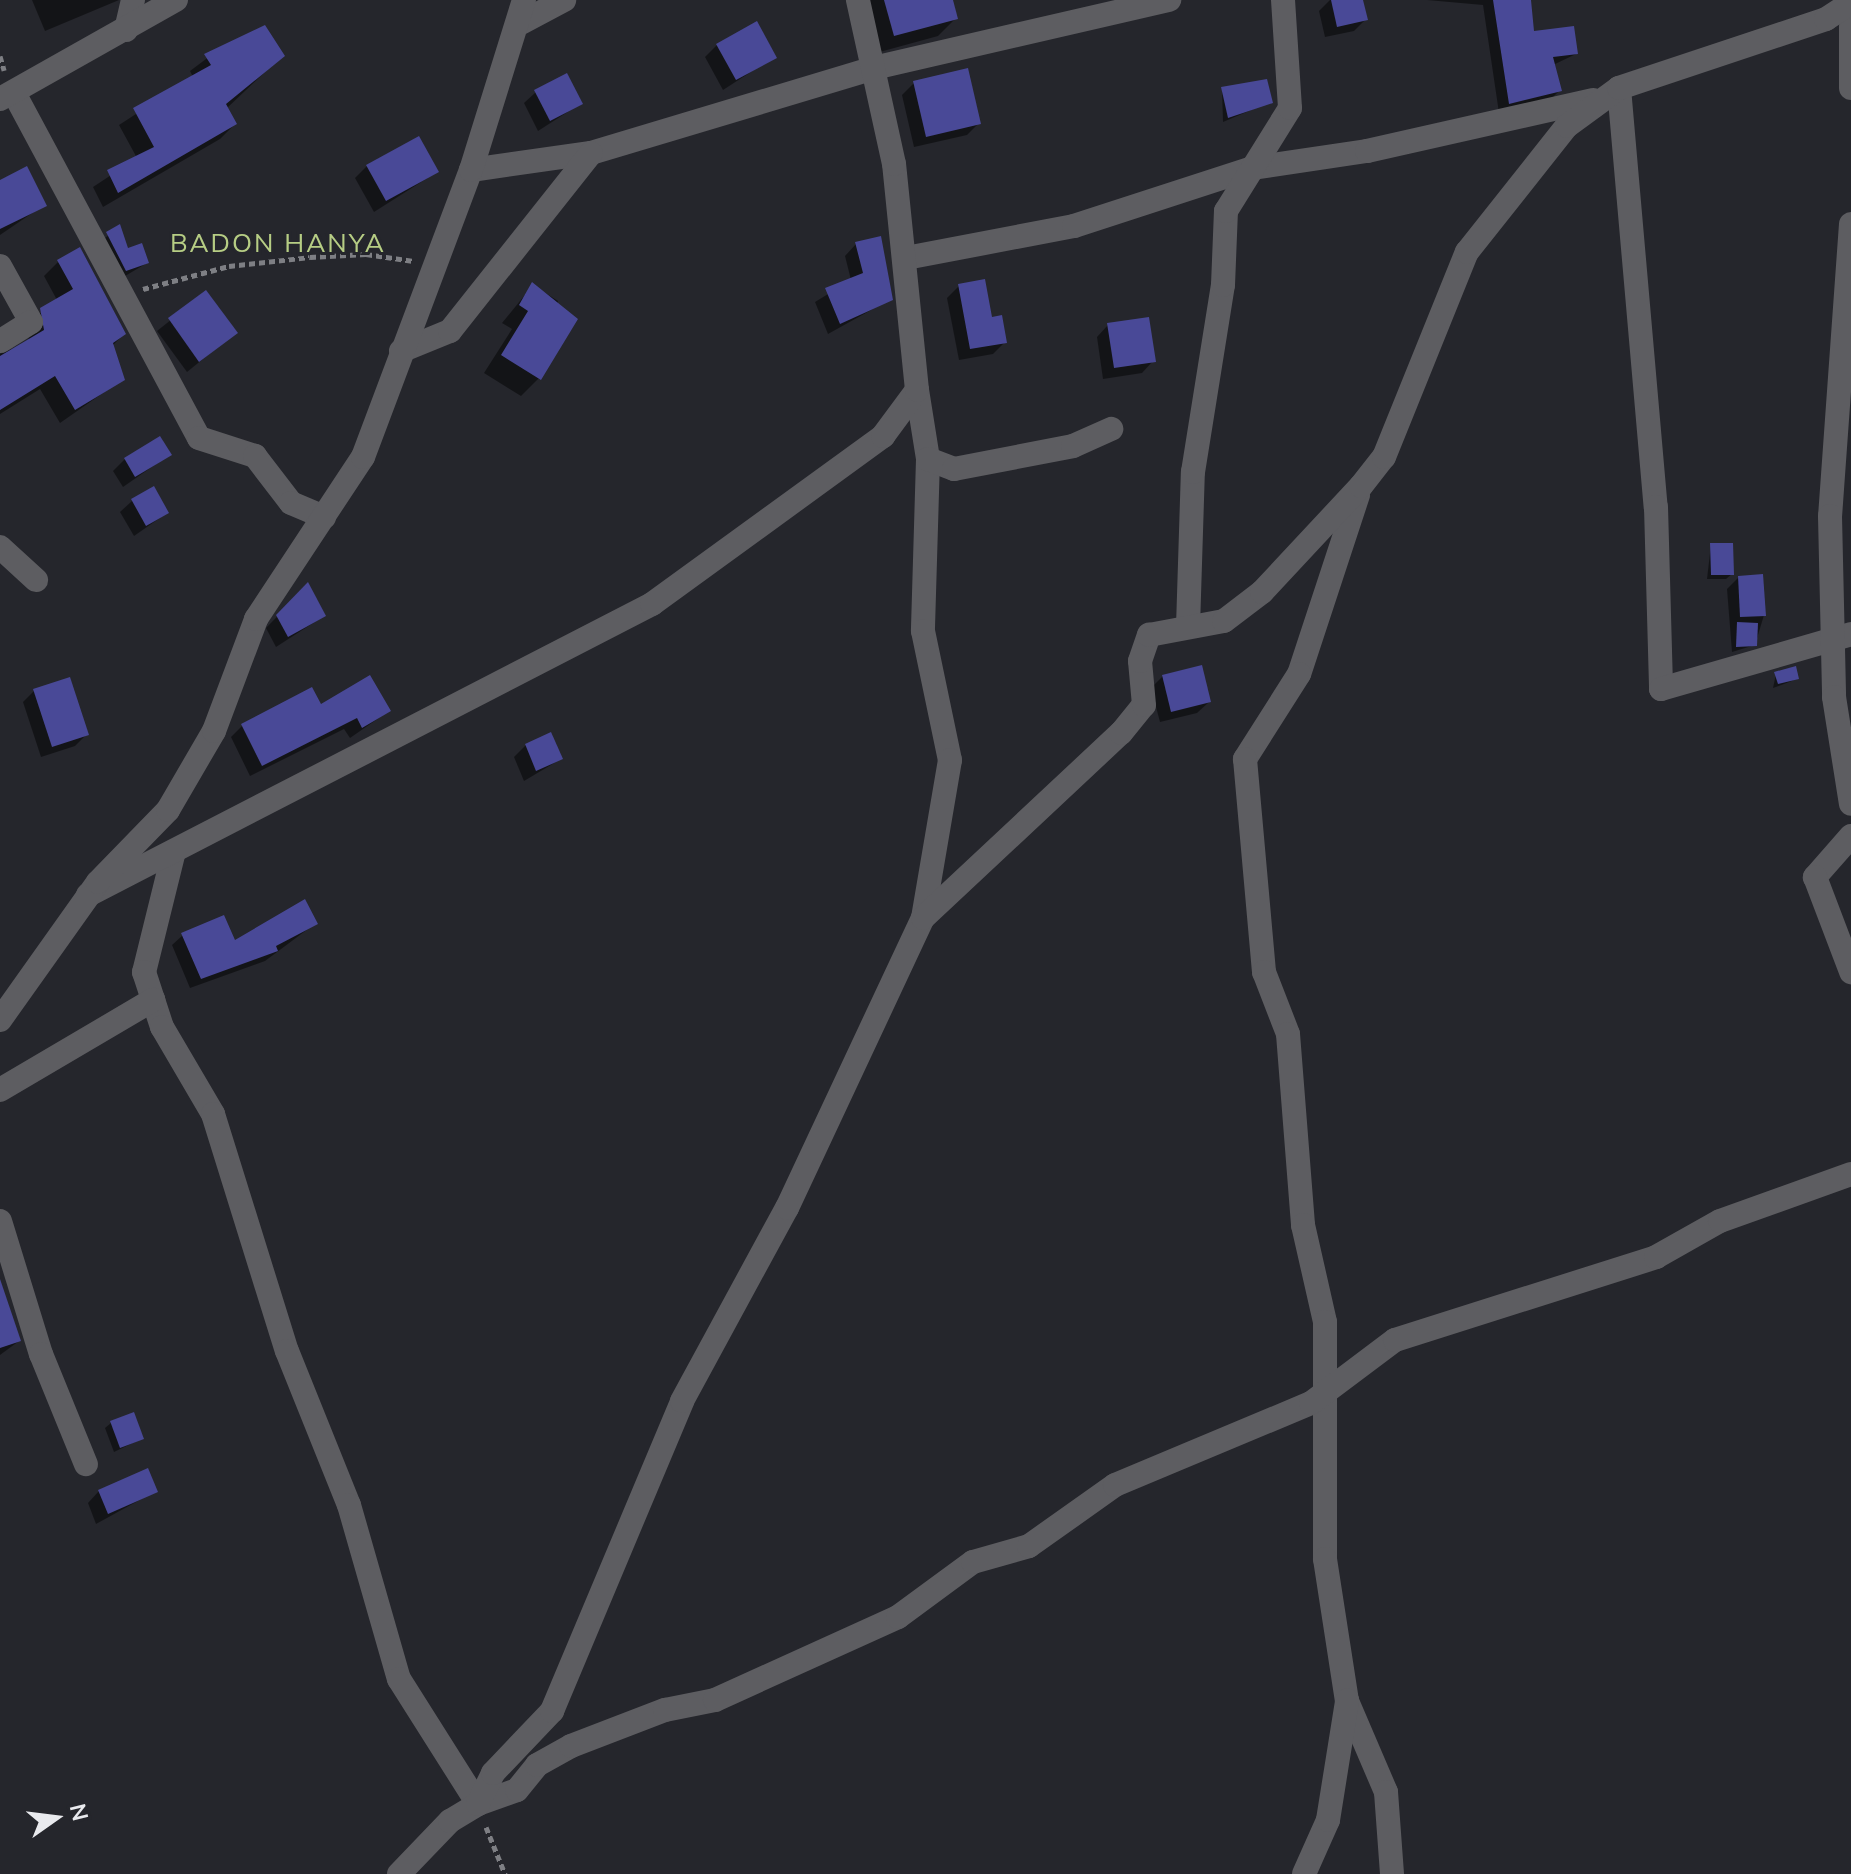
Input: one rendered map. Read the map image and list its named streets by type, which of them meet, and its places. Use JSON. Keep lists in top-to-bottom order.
{
  "districts": ["BADON HANYA"],
  "north": "right"
}
